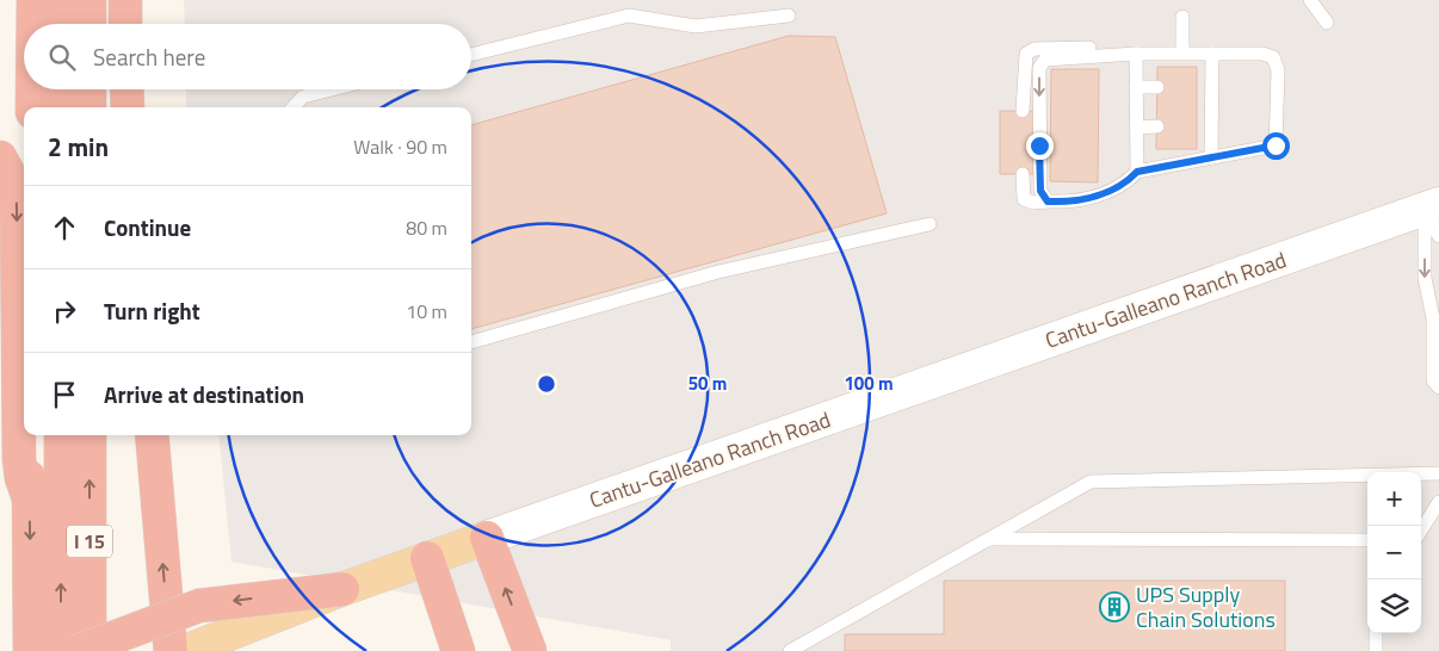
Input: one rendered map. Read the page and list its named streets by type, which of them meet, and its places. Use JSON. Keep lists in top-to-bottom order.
{
  "streets": {
    "highway": ["I 15"],
    "main road": ["Cantu-Galleano Ranch Road"]
  },
  "places": {
    "building": ["UPS Supply Chain Solutions"]
  },
  "page": {
    "search": "Search here",
    "heading": ["2 min", "Walk · 90 m"],
    "list": [
      ["Continue", "80 m"],
      ["Turn right", "10 m"],
      "Arrive at destination"
    ],
    "map_buttons": ["+", "−"]
  },
  "rings": ["50 m", "100 m"]
}
